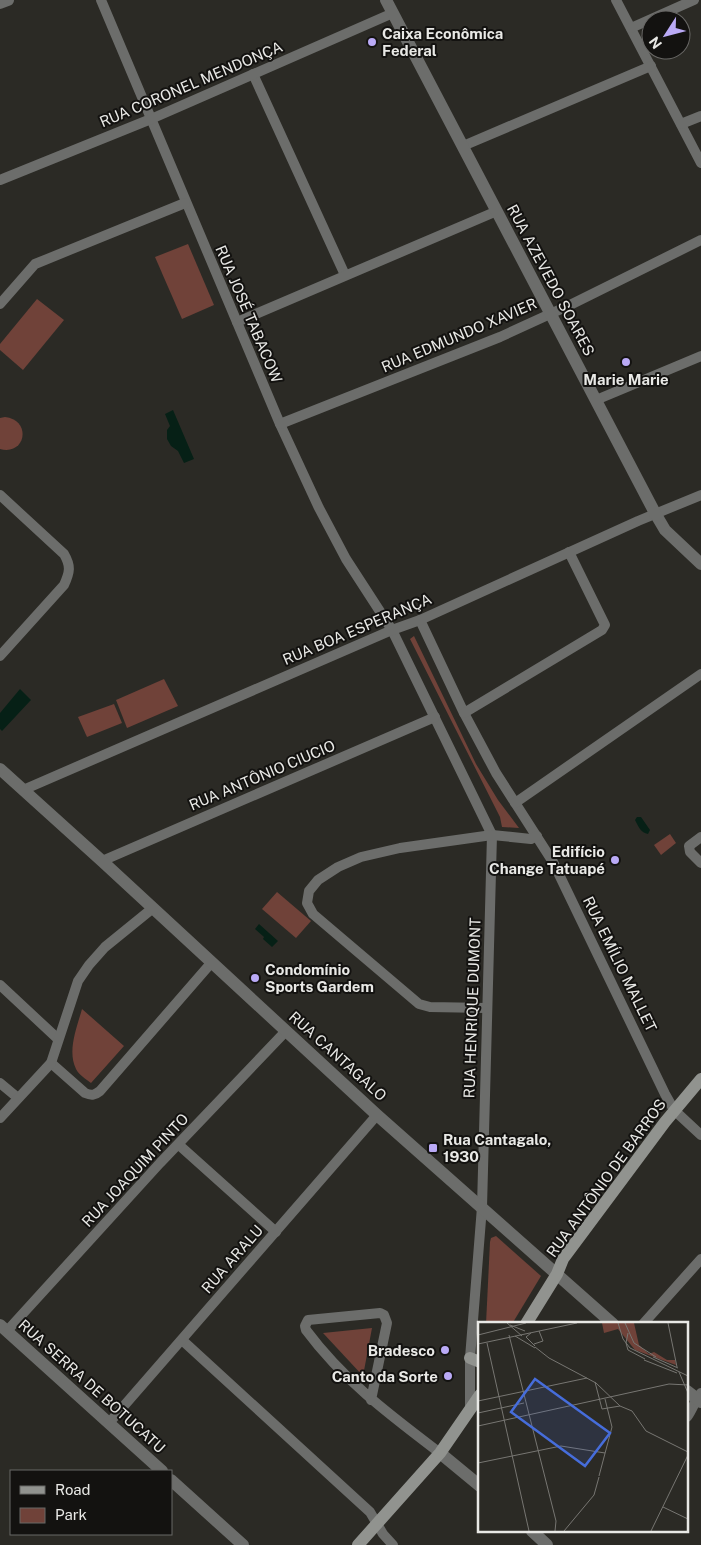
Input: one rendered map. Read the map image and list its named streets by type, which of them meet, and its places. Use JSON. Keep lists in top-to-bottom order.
{
  "streets": {
    "main road": ["RUA ANTÔNIO DE BARROS"],
    "street": [
      "RUA CORONEL MENDONÇA",
      "RUA AZEVEDO SOARES",
      "RUA JOSÉ TABACOW",
      "RUA EDMUNDO XAVIER",
      "RUA BOA ESPERANÇA",
      "RUA ANTÔNIO CIUCIO",
      "RUA EMÍLIO MALLET",
      "RUA HENRIQUE DUMONT",
      "RUA CANTAGALO",
      "RUA JOAQUIM PINTO",
      "RUA ARALU",
      "RUA SERRA DE BOTUCATU"
    ]
  },
  "crossings": [
    ["RUA CORONEL MENDONÇA", "RUA AZEVEDO SOARES"],
    ["RUA CORONEL MENDONÇA", "RUA JOSÉ TABACOW"],
    ["RUA AZEVEDO SOARES", "RUA EDMUNDO XAVIER"],
    ["RUA AZEVEDO SOARES", "RUA BOA ESPERANÇA"],
    ["RUA JOSÉ TABACOW", "RUA EDMUNDO XAVIER"],
    ["RUA JOSÉ TABACOW", "RUA BOA ESPERANÇA"],
    ["RUA JOSÉ TABACOW", "RUA HENRIQUE DUMONT"],
    ["RUA BOA ESPERANÇA", "RUA HENRIQUE DUMONT"],
    ["RUA BOA ESPERANÇA", "RUA CANTAGALO"],
    ["RUA ANTÔNIO CIUCIO", "RUA HENRIQUE DUMONT"],
    ["RUA ANTÔNIO CIUCIO", "RUA CANTAGALO"],
    ["RUA EMÍLIO MALLET", "RUA ANTÔNIO DE BARROS"],
    ["RUA HENRIQUE DUMONT", "RUA CANTAGALO"],
    ["RUA CANTAGALO", "RUA JOAQUIM PINTO"],
    ["RUA CANTAGALO", "RUA ANTÔNIO DE BARROS"],
    ["RUA CANTAGALO", "RUA ARALU"],
    ["RUA JOAQUIM PINTO", "RUA SERRA DE BOTUCATU"],
    ["RUA ARALU", "RUA SERRA DE BOTUCATU"]
  ],
  "places": {
    "other": [
      "Caixa Econômica Federal",
      "Marie Marie",
      "Edifício Change Tatuapé",
      "Condomínio Sports Gardem",
      "Bradesco",
      "Canto da Sorte"
    ],
    "transit": ["Rua Cantagalo, 1930"]
  },
  "legend": ["Road", "Park"],
  "north": "bottom left"
}
